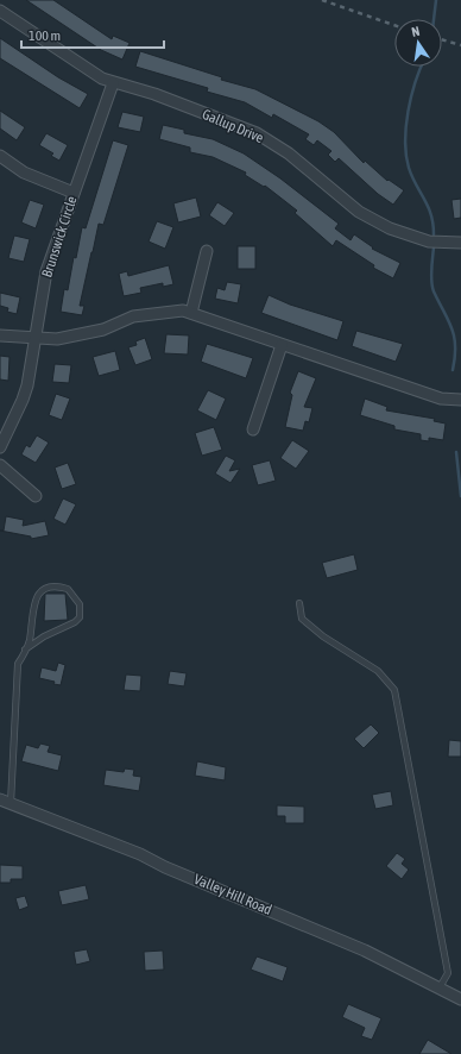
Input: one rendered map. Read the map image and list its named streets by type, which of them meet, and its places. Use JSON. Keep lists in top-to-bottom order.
{
  "streets": {
    "street": ["Gallup Drive", "Brunswick Circle", "Valley Hill Road"]
  },
  "crossings": [
    ["Gallup Drive", "Brunswick Circle"]
  ],
  "scale_bar": "100 m",
  "north": "top"
}
